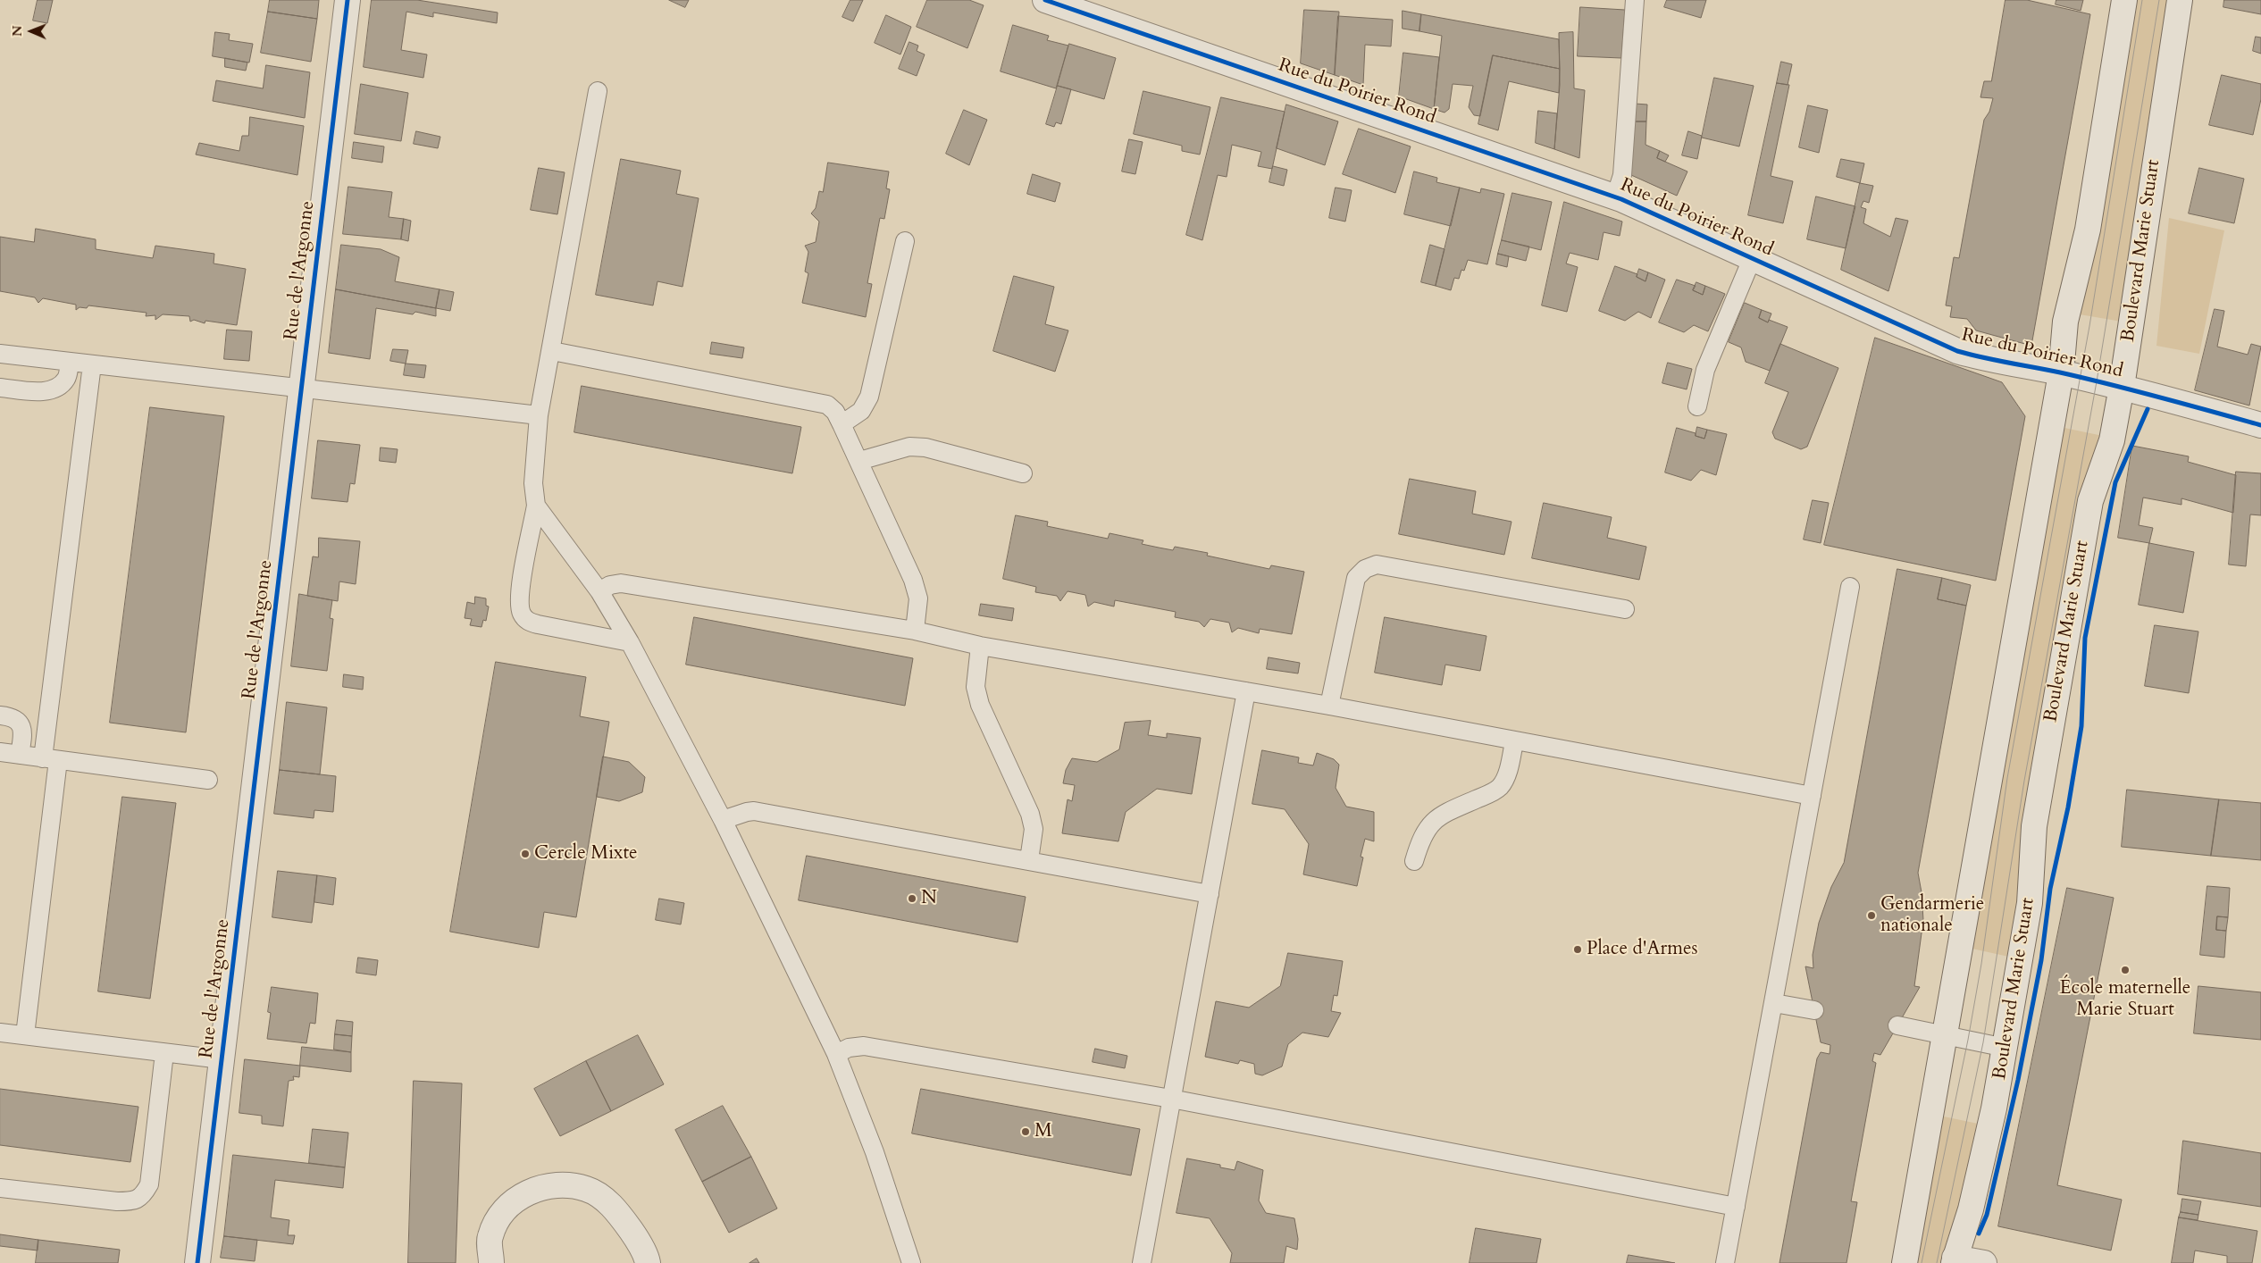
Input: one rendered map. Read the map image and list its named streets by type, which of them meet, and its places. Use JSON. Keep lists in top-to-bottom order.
{
  "streets": {
    "street": ["Rue du Poirier Rond", "Boulevard Marie Stuart", "Rue de l'Argonne"]
  },
  "crossings": [
    ["Rue du Poirier Rond", "Boulevard Marie Stuart"]
  ],
  "places": [
    "Cercle Mixte",
    "N",
    "Gendarmerie nationale",
    "Place d'Armes",
    "École maternelle Marie Stuart",
    "M"
  ],
  "north": "left"
}
